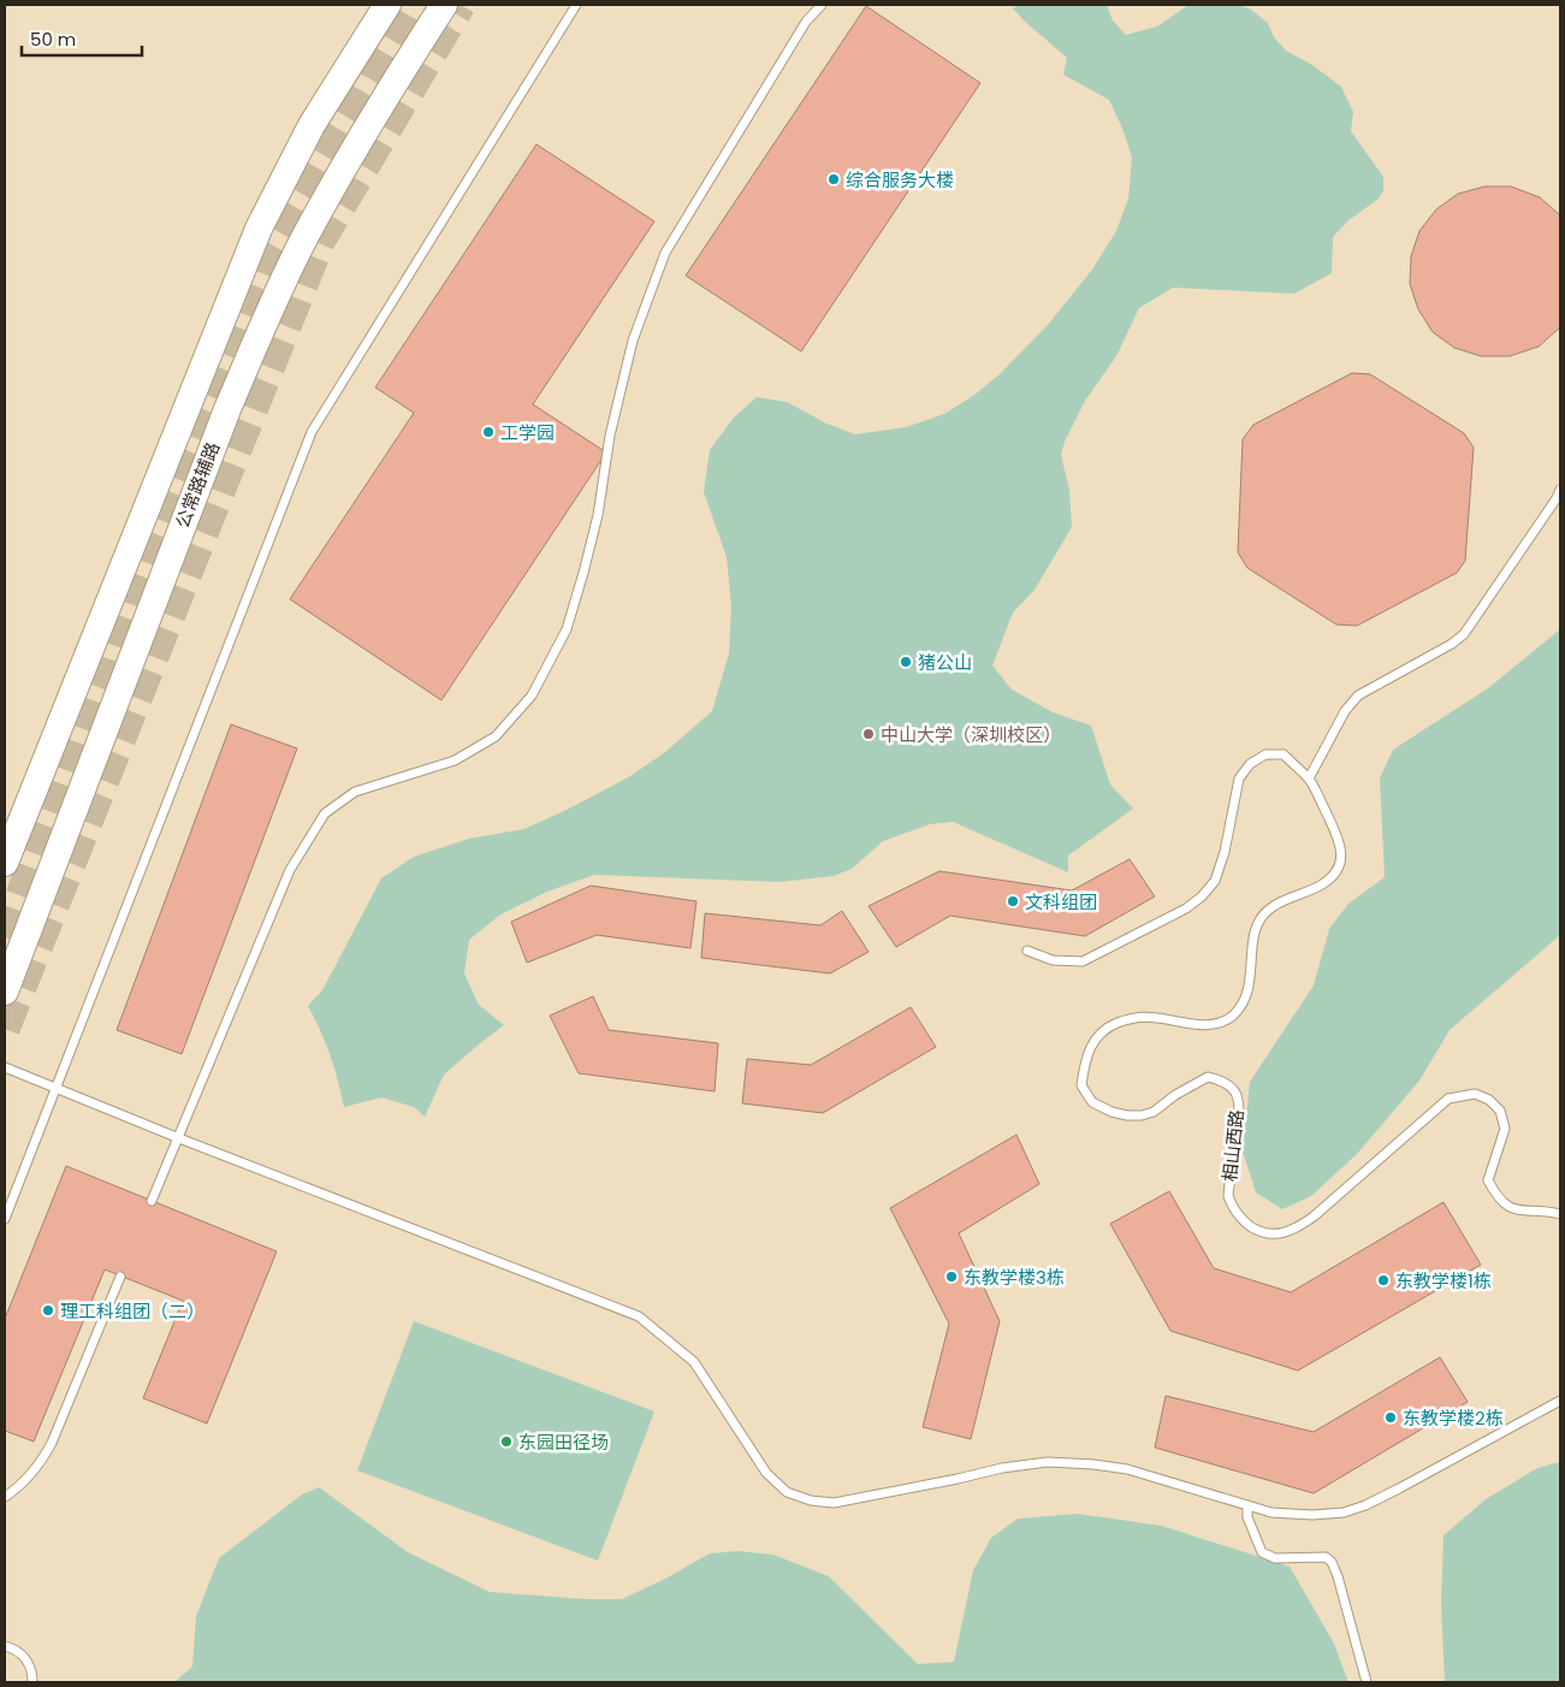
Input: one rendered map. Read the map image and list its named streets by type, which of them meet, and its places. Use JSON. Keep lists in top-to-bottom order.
{
  "streets": {
    "main road": ["公常路辅路"],
    "lane": ["相山西路"]
  },
  "places": [
    "综合服务大楼",
    "工学园",
    "猪公山",
    "中山大学（深圳校区）",
    "文科组团",
    "东教学楼3栋",
    "东教学楼1栋",
    "理工科组团（二）",
    "东教学楼2栋",
    "东园田径场"
  ],
  "scale_bar": "50 m"
}
